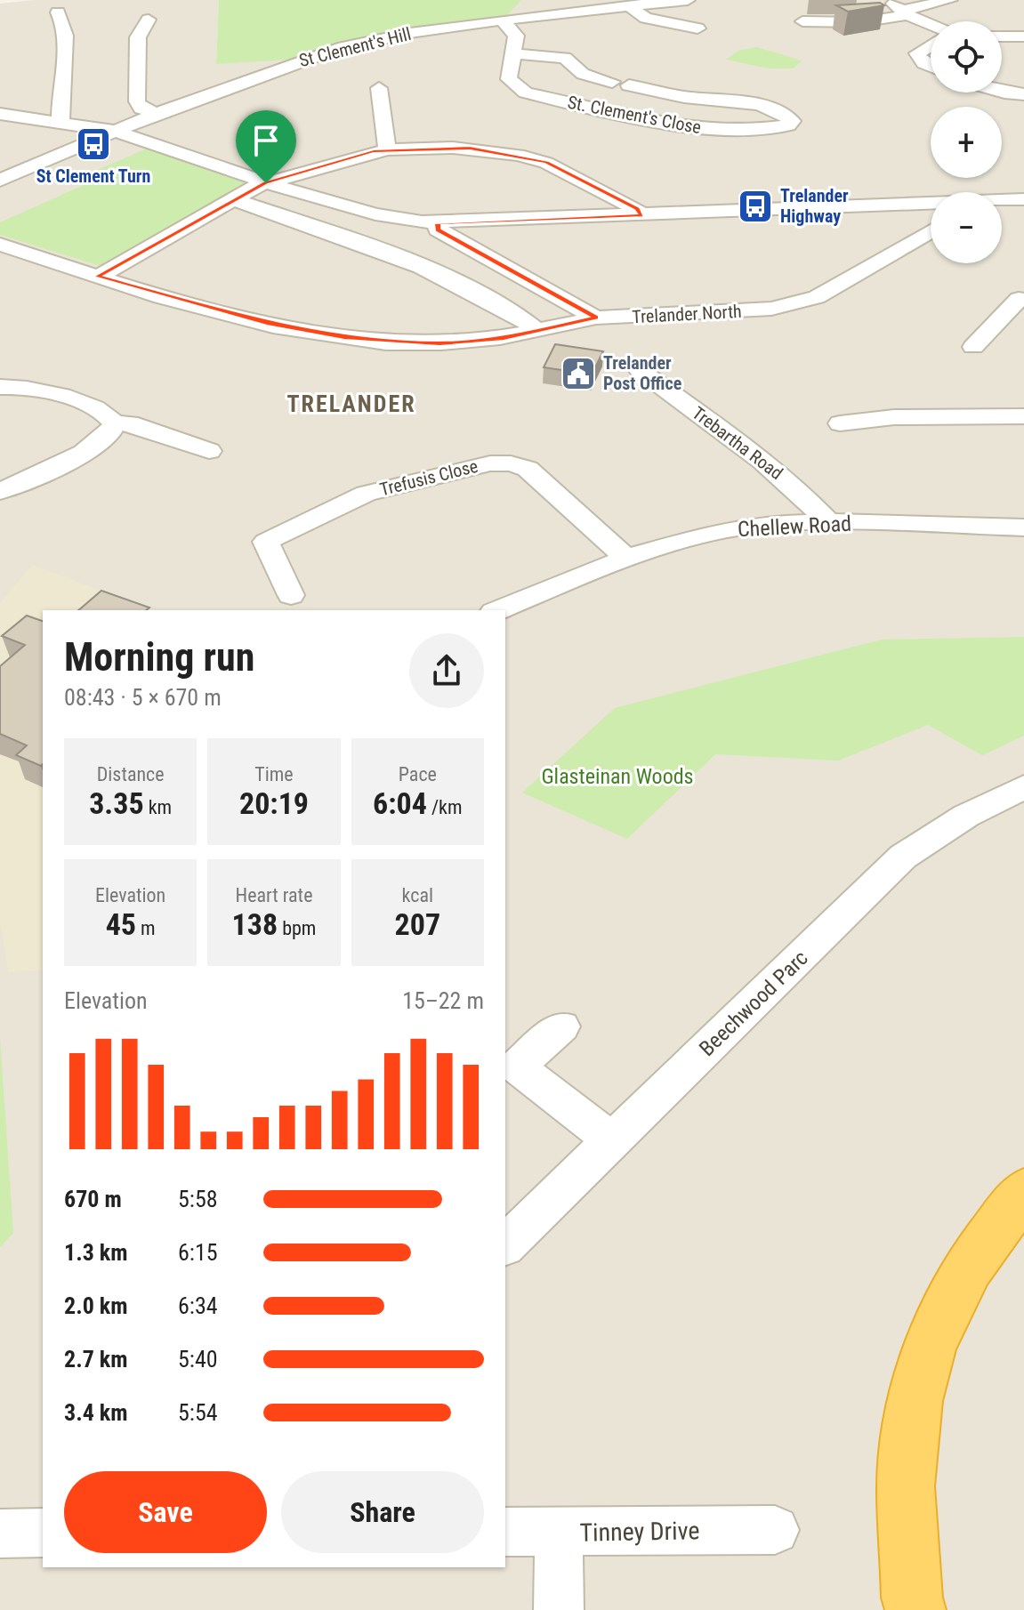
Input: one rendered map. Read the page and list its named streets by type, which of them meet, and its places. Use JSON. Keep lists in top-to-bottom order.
{
  "streets": {
    "street": [
      "St Clement's Hill",
      "St. Clement's Close",
      "Trelander North",
      "Trebartha Road",
      "Trefusis Close",
      "Chellew Road",
      "Beechwood Parc",
      "Tinney Drive"
    ]
  },
  "crossings": [
    ["St Clement's Hill", "St. Clement's Close"],
    ["Trebartha Road", "Chellew Road"],
    ["Trefusis Close", "Chellew Road"]
  ],
  "districts": ["TRELANDER"],
  "parks": ["Glasteinan Woods"],
  "places": {
    "bus stop": ["St Clement Turn", "Trelander Highway"],
    "public building": ["Trelander Post Office"]
  },
  "page": {
    "map_buttons": ["+", "−"],
    "heading": ["Morning run", "08:43 · 5 × 670 m"],
    "stats": [
      ["Distance", "3.35 km"],
      ["Time", "20:19"],
      ["Pace", "6:04 /km"],
      ["Elevation", "45 m"],
      ["Heart rate", "138 bpm"],
      ["kcal", "207"]
    ],
    "chart": ["Elevation", "15–22 m"],
    "list": [
      {
        "name": "670 m",
        "note": "5:58"
      },
      {
        "name": "1.3 km",
        "note": "6:15"
      },
      {
        "name": "2.0 km",
        "note": "6:34"
      },
      {
        "name": "2.7 km",
        "note": "5:40"
      },
      {
        "name": "3.4 km",
        "note": "5:54"
      }
    ],
    "buttons": ["Save", "Share"]
  }
}
